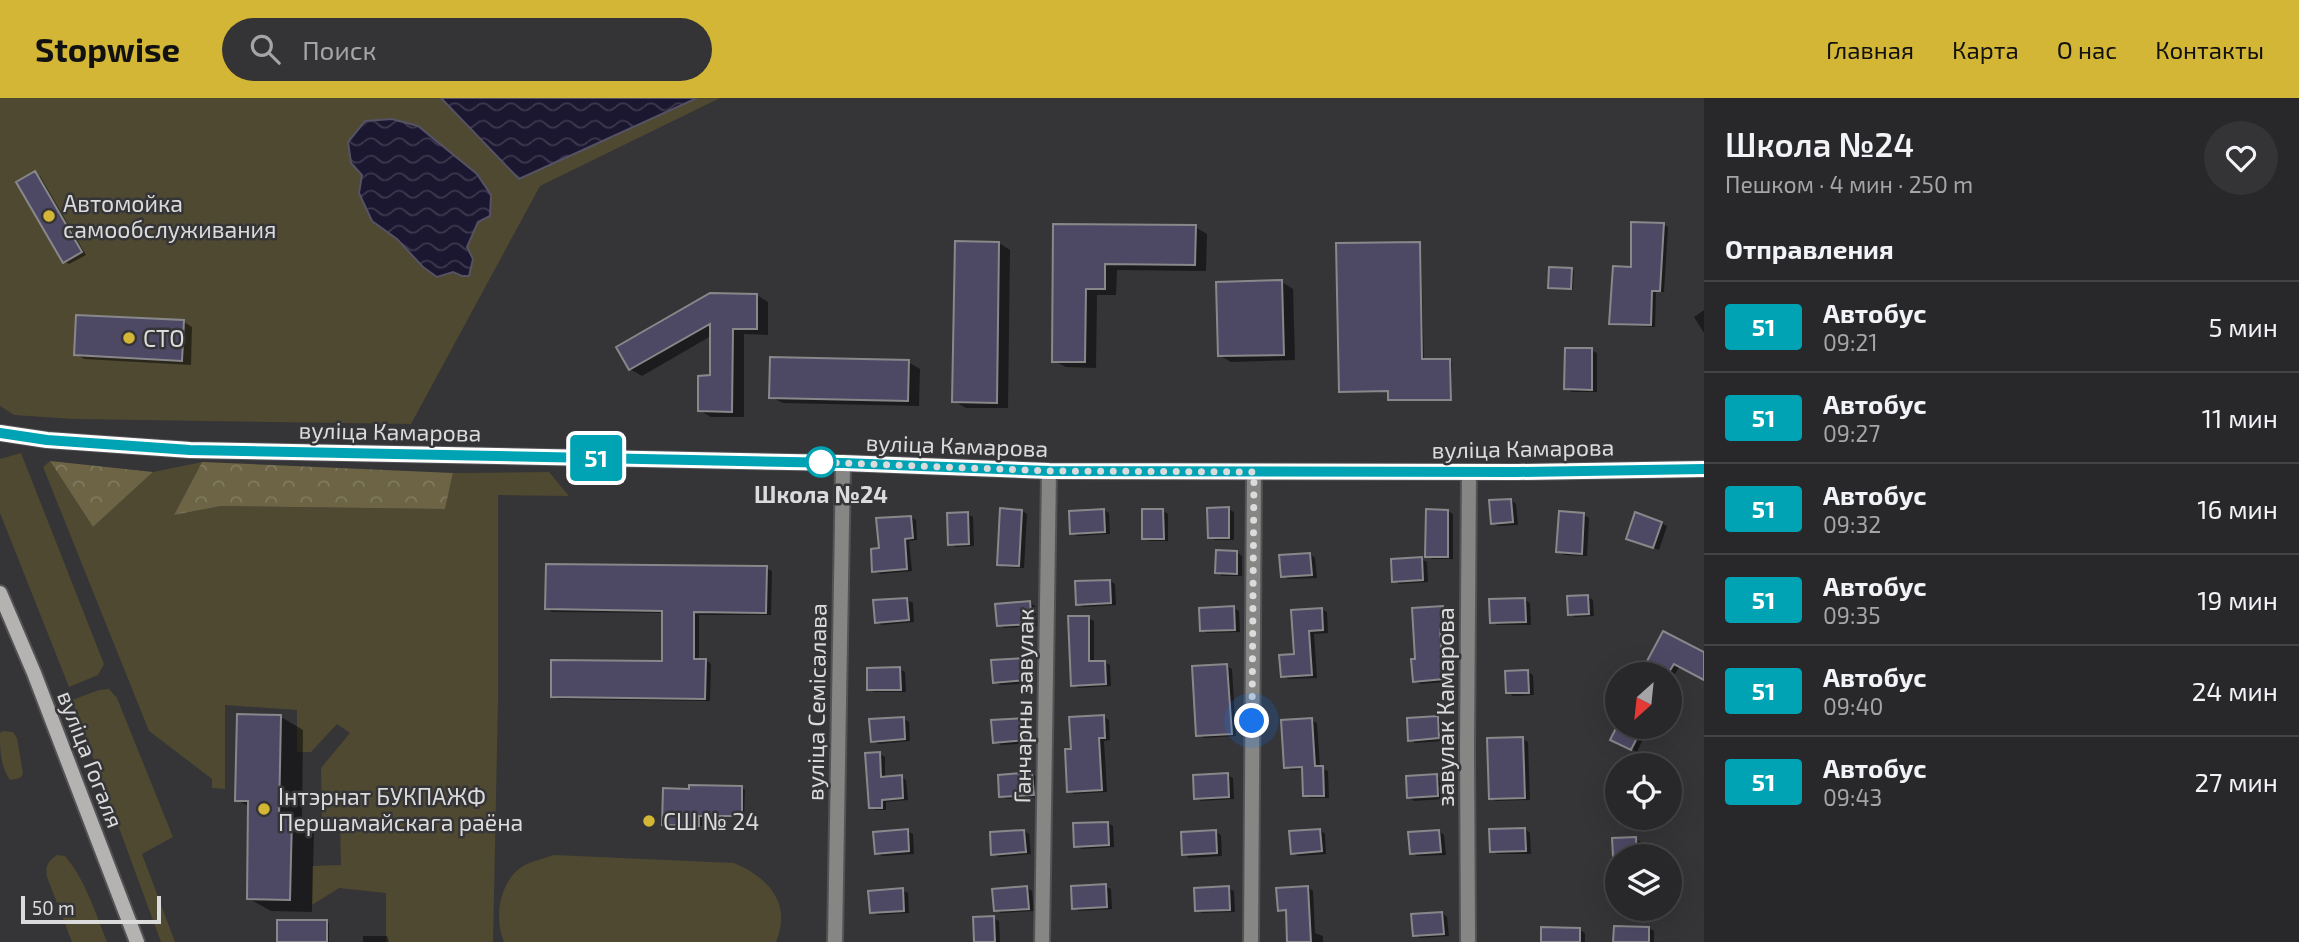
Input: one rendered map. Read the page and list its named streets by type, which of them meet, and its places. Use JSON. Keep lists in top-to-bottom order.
{
  "streets": {
    "street": [
      "вуліца Камарова",
      "вуліца Семісалава",
      "Ганчарны завулак",
      "завулак Камарова",
      "вуліца Гогаля"
    ]
  },
  "crossings": [
    ["вуліца Камарова", "вуліца Семісалава"],
    ["вуліца Камарова", "Ганчарны завулак"],
    ["вуліца Камарова", "завулак Камарова"]
  ],
  "places": [
    "Автомойка самообслуживания",
    "СТО",
    "Школа №24",
    "Інтэрнат БУКПАЖФ Першамайскага раёна",
    "СШ № 24"
  ],
  "lines": ["bus line 51"],
  "scale_bar": "50 m",
  "north": "bottom left",
  "page": {
    "header": "Stopwise",
    "search": "Поиск",
    "nav": [
      "Главная",
      "Карта",
      "О нас",
      "Контакты"
    ],
    "on_map": "51",
    "heading": [
      ["Школа №24", "Пешком · 4 мин · 250 m"],
      "Отправления"
    ],
    "list": [
      {
        "mark": "51",
        "name": "Автобус",
        "note": "09:21",
        "value": "5 мин"
      },
      {
        "mark": "51",
        "name": "Автобус",
        "note": "09:27",
        "value": "11 мин"
      },
      {
        "mark": "51",
        "name": "Автобус",
        "note": "09:32",
        "value": "16 мин"
      },
      {
        "mark": "51",
        "name": "Автобус",
        "note": "09:35",
        "value": "19 мин"
      },
      {
        "mark": "51",
        "name": "Автобус",
        "note": "09:40",
        "value": "24 мин"
      },
      {
        "mark": "51",
        "name": "Автобус",
        "note": "09:43",
        "value": "27 мин"
      }
    ],
    "scale": "50 m"
  }
}
